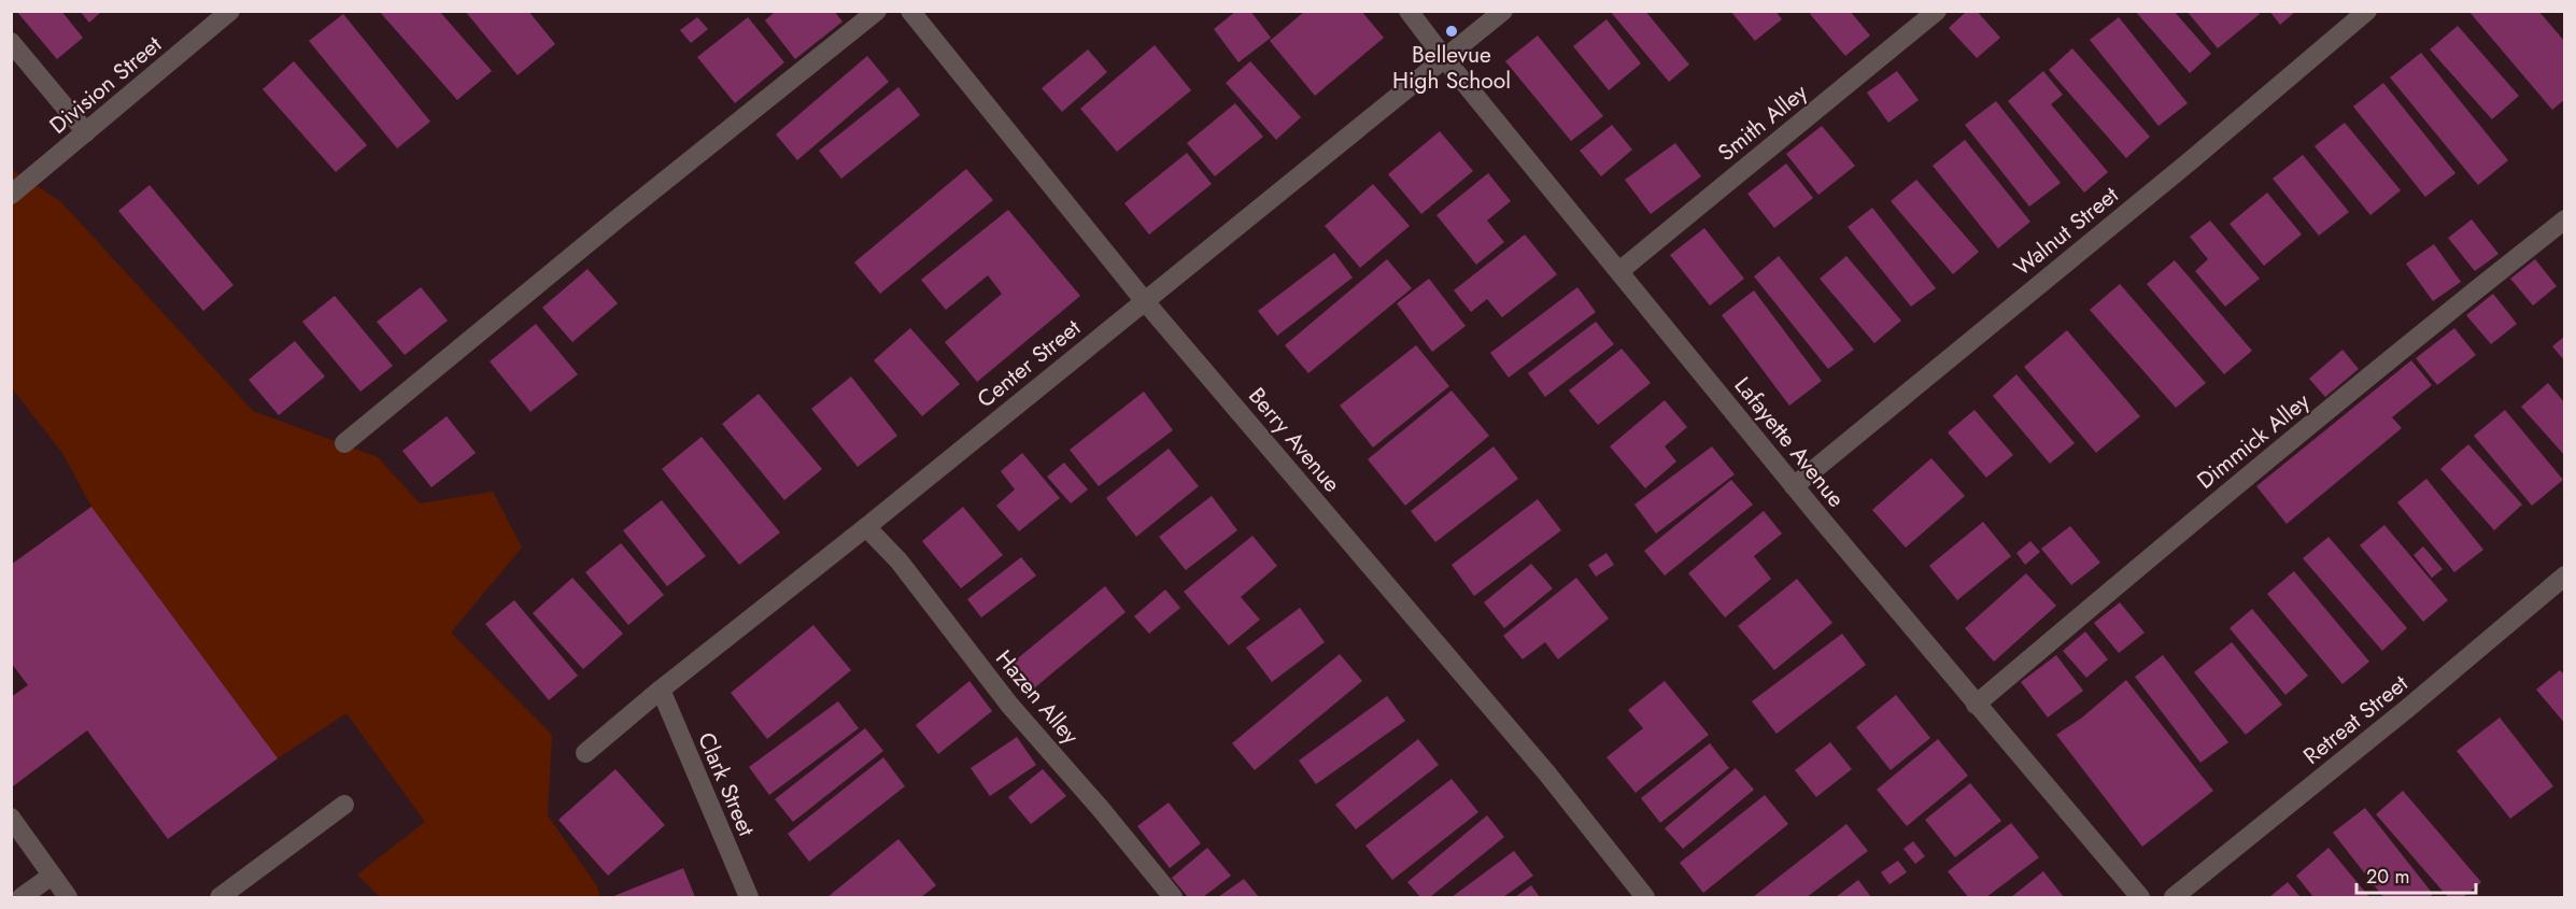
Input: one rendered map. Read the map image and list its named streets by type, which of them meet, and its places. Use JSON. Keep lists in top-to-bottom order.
{
  "streets": {
    "street": [
      "Division Street",
      "Smith Alley",
      "Walnut Street",
      "Center Street",
      "Berry Avenue",
      "Dimmick Alley",
      "Lafayette Avenue",
      "Hazen Alley",
      "Retreat Street",
      "Clark Street"
    ]
  },
  "crossings": [
    ["Smith Alley", "Lafayette Avenue"],
    ["Walnut Street", "Lafayette Avenue"],
    ["Center Street", "Berry Avenue"],
    ["Center Street", "Lafayette Avenue"],
    ["Center Street", "Hazen Alley"],
    ["Center Street", "Clark Street"],
    ["Dimmick Alley", "Lafayette Avenue"]
  ],
  "places": ["Bellevue High School"],
  "scale_bar": "20 m"
}
